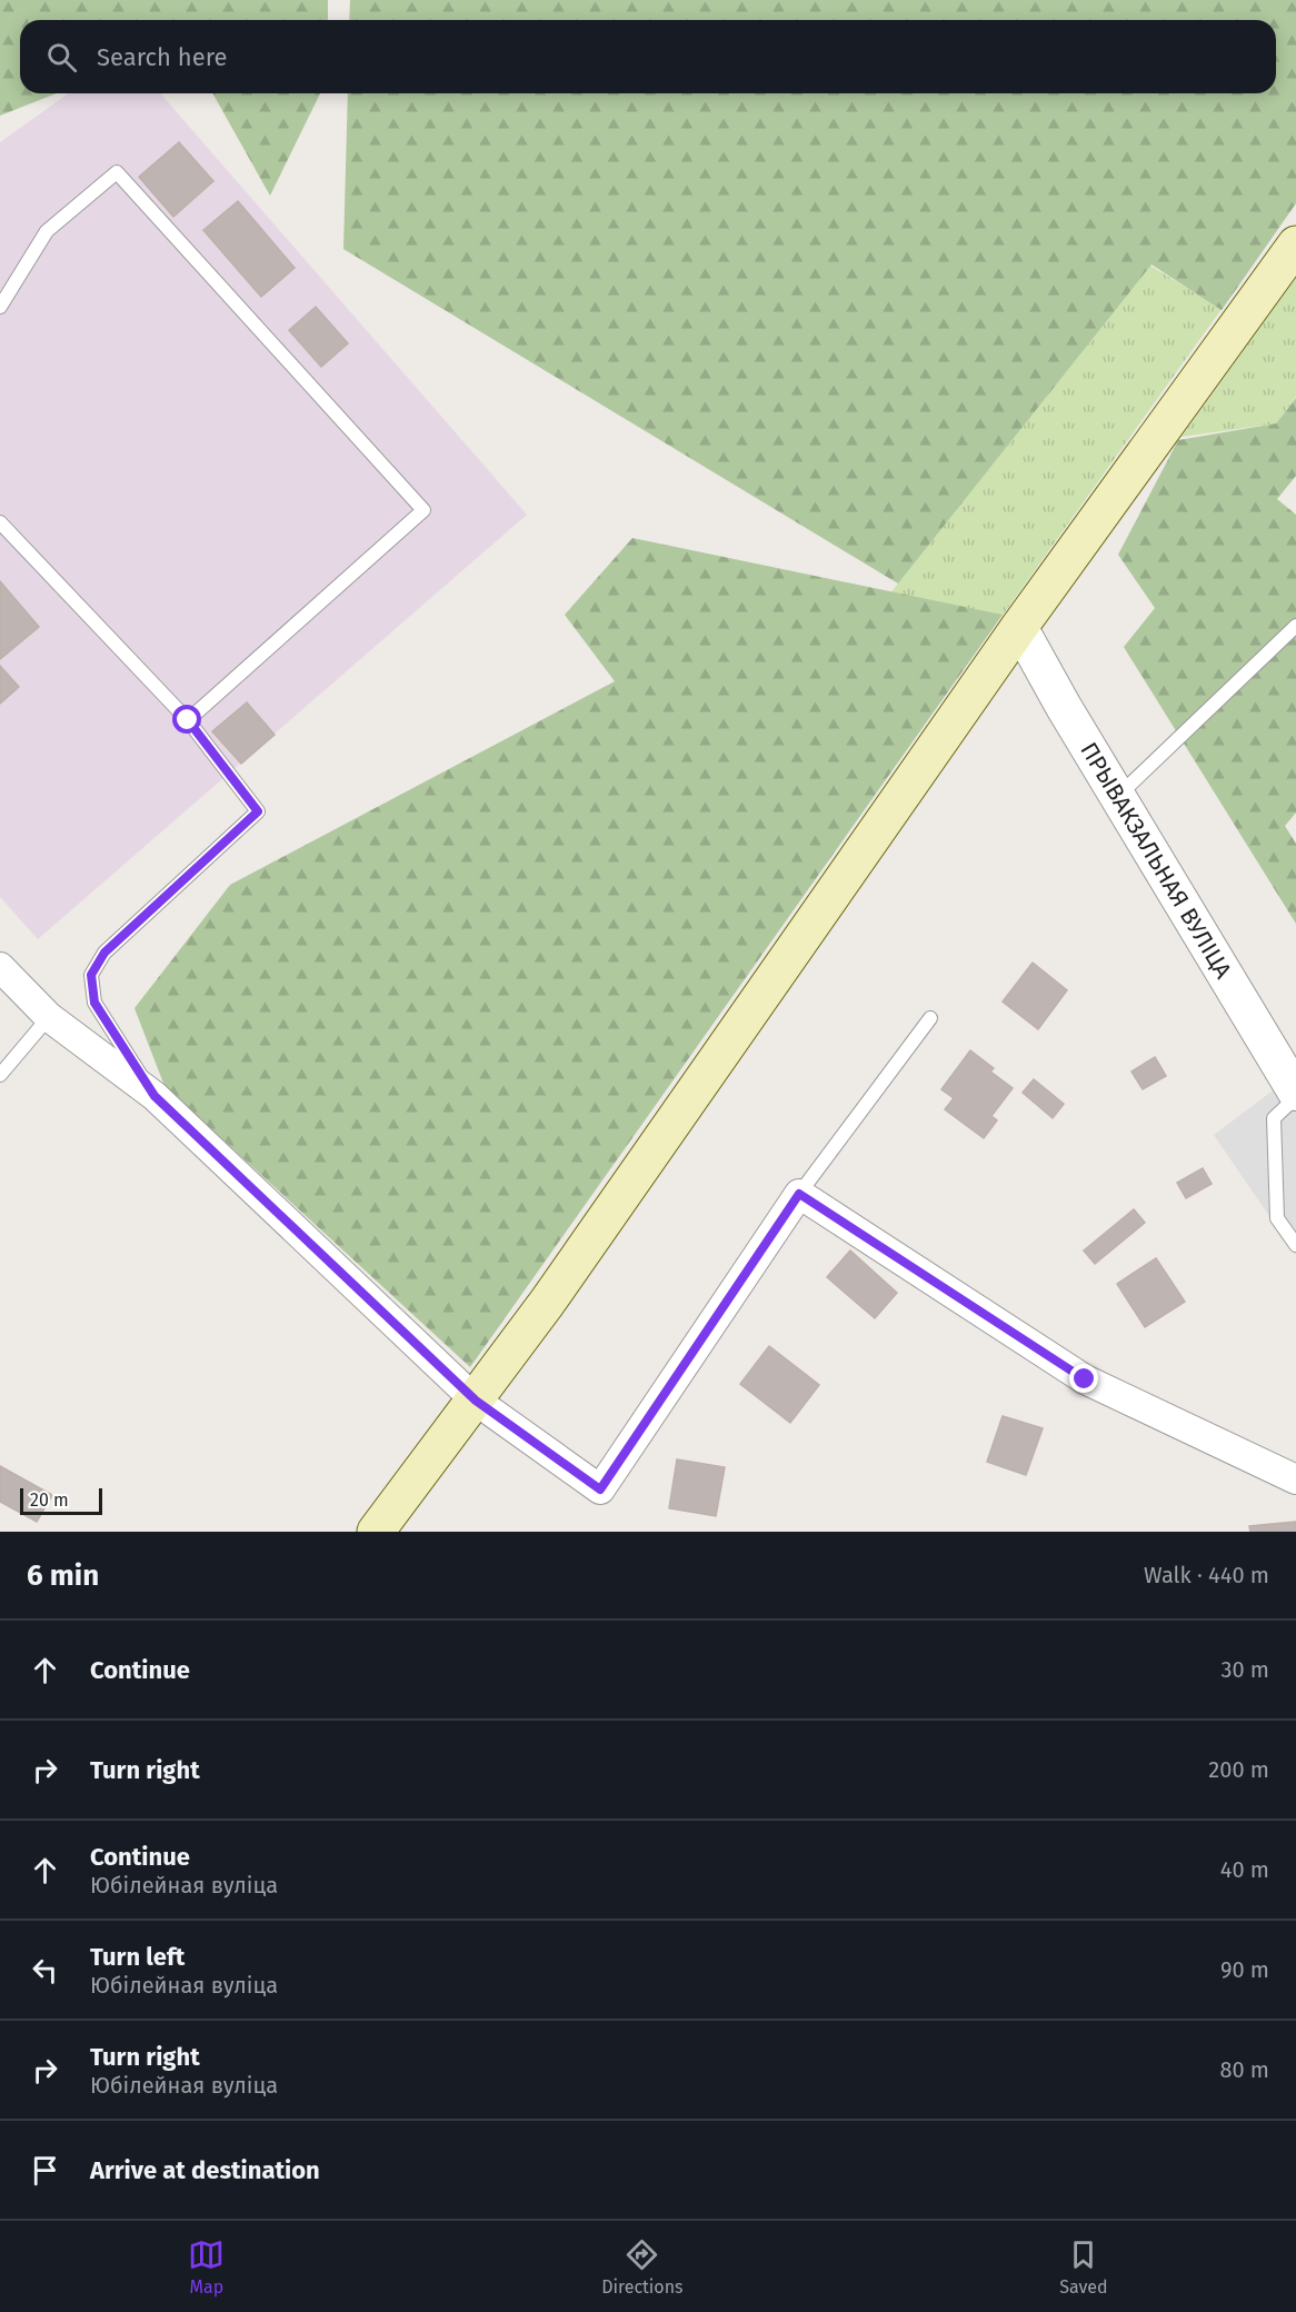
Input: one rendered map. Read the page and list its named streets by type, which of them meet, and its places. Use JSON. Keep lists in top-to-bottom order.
{
  "streets": {
    "street": ["ПРЫВАКЗАЛЬНАЯ ВУЛІЦА"]
  },
  "scale_bar": "20 m",
  "page": {
    "search": "Search here",
    "scale": "20 m",
    "heading": ["6 min", "Walk · 440 m"],
    "list": [
      ["Continue", "30 m"],
      ["Turn right", "200 m"],
      ["Continue", "Юбілейная вуліца", "40 m"],
      ["Turn left", "Юбілейная вуліца", "90 m"],
      ["Turn right", "Юбілейная вуліца", "80 m"],
      "Arrive at destination"
    ],
    "nav": ["Map", "Directions", "Saved"]
  }
}
